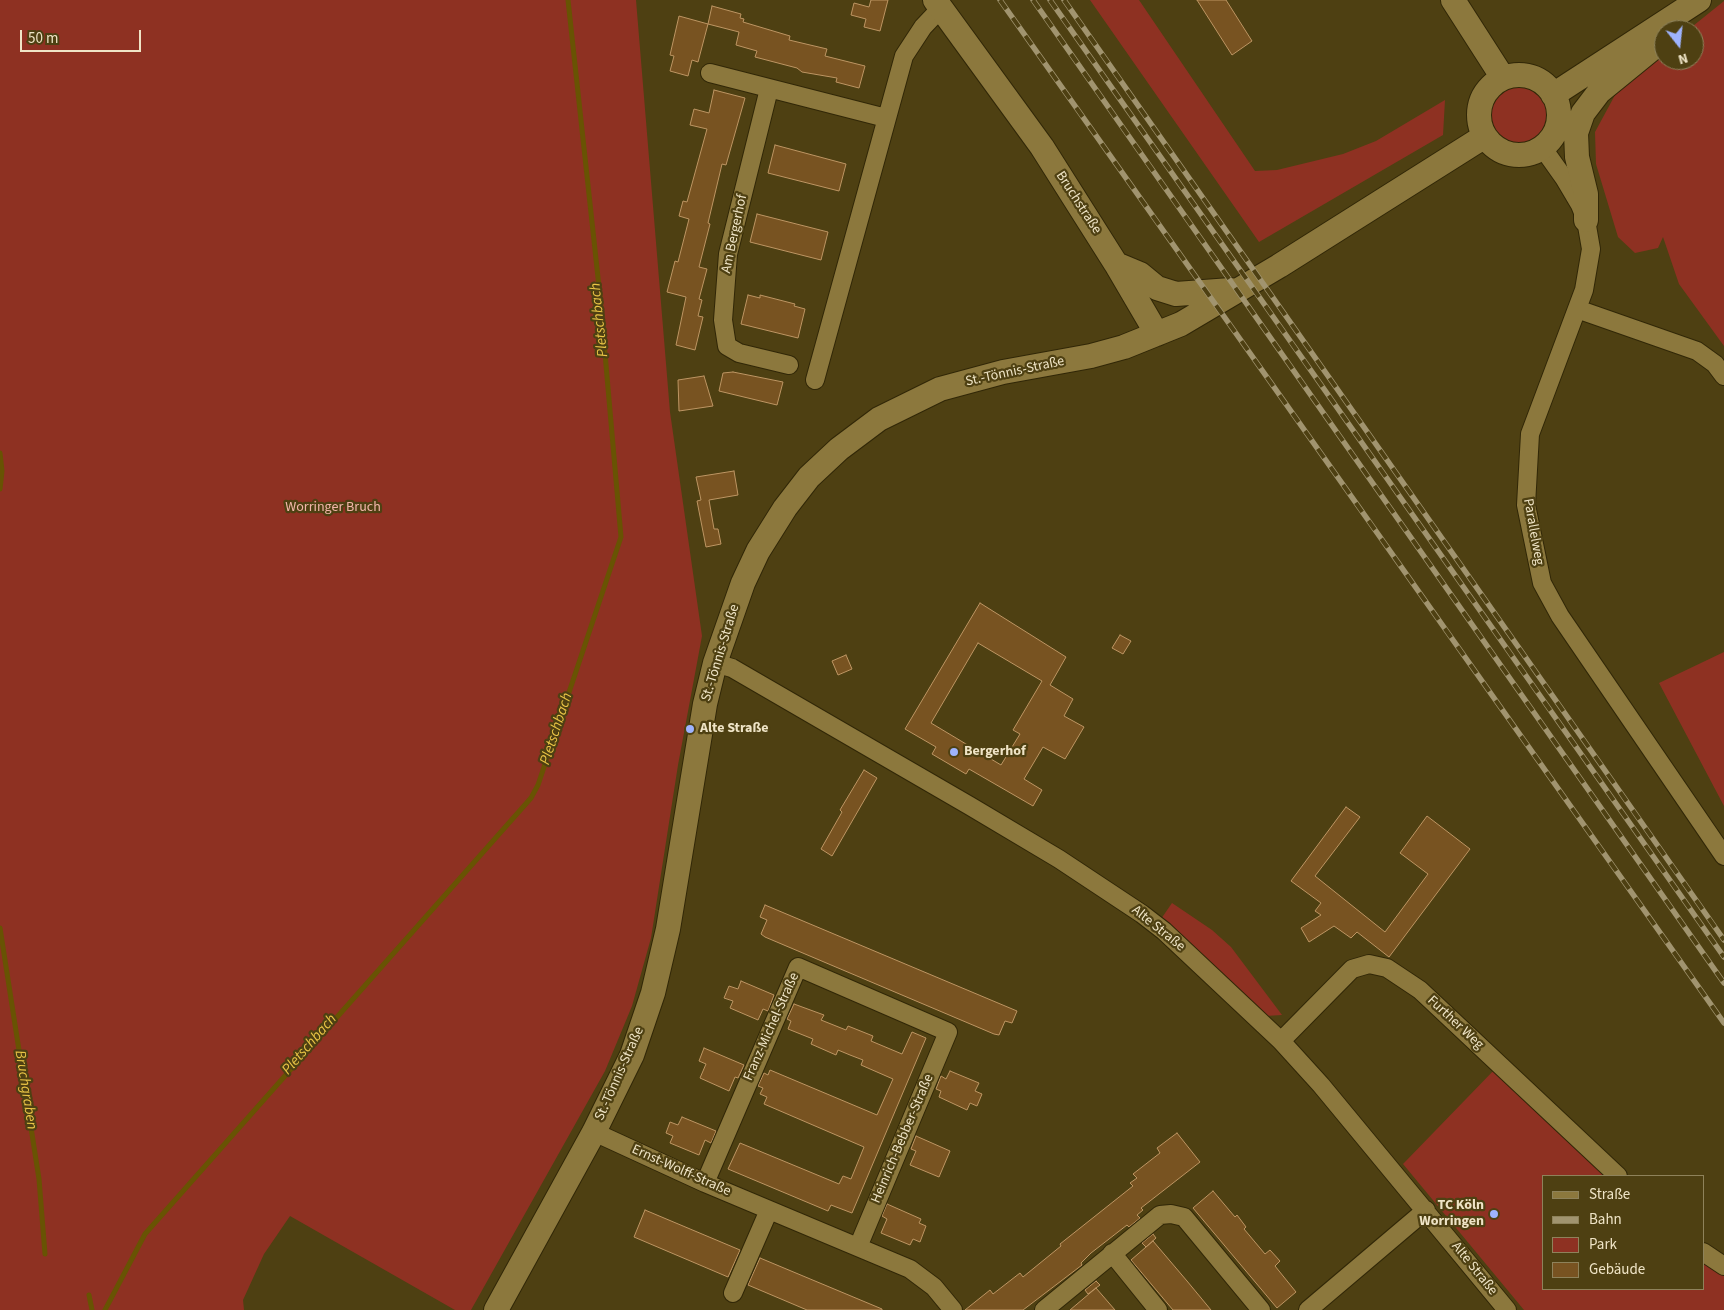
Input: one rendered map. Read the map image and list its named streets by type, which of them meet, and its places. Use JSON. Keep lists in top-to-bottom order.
{
  "streets": {
    "main road": ["Bruchstraße", "St.-Tönnis-Straße"],
    "street": [
      "Am Bergerhof",
      "Parallelweg",
      "Alte Straße",
      "Further Weg",
      "Franz-Michel-Straße",
      "Heinrich-Bebber-Straße",
      "Ernst-Wolff-Straße"
    ]
  },
  "crossings": [
    ["Bruchstraße", "St.-Tönnis-Straße"],
    ["St.-Tönnis-Straße", "Alte Straße"],
    ["St.-Tönnis-Straße", "Ernst-Wolff-Straße"],
    ["Alte Straße", "Further Weg"],
    ["Franz-Michel-Straße", "Heinrich-Bebber-Straße"],
    ["Franz-Michel-Straße", "Ernst-Wolff-Straße"],
    ["Heinrich-Bebber-Straße", "Ernst-Wolff-Straße"]
  ],
  "water": ["Pletschbach", "Bruchgraben"],
  "parks": ["Worringer Bruch"],
  "places": ["Alte Straße", "Bergerhof", "TC Köln Worringen"],
  "legend": [
    "Straße",
    "Bahn",
    "Park",
    "Gebäude"
  ],
  "scale_bar": "50 m",
  "north": "bottom"
}
